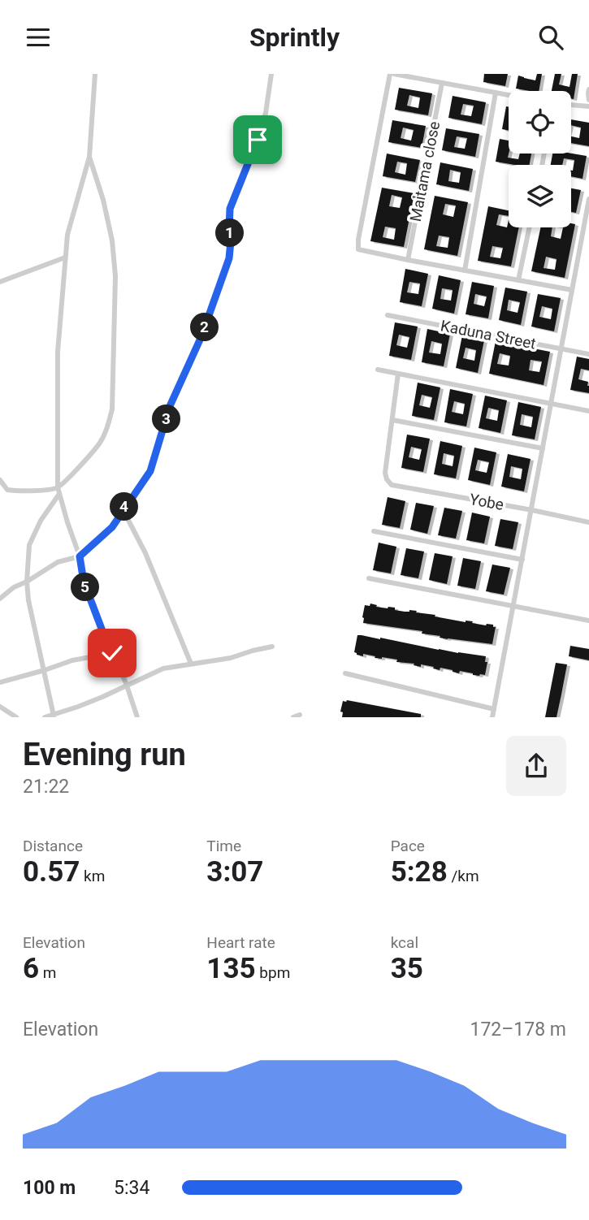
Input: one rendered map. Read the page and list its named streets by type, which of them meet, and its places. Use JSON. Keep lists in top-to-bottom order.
{
  "streets": {
    "street": ["Maitama close", "Kaduna Street", "Yobe"]
  },
  "page": {
    "header": "Sprintly",
    "pins": [
      "1",
      "2",
      "3",
      "4",
      "5"
    ],
    "heading": ["Evening run", "21:22"],
    "stats": [
      ["Distance", "0.57 km"],
      ["Time", "3:07"],
      ["Pace", "5:28 /km"],
      ["Elevation", "6 m"],
      ["Heart rate", "135 bpm"],
      ["kcal", "35"]
    ],
    "chart": ["Elevation", "172–178 m"],
    "list": [
      {
        "name": "100 m",
        "note": "5:34"
      }
    ]
  }
}
